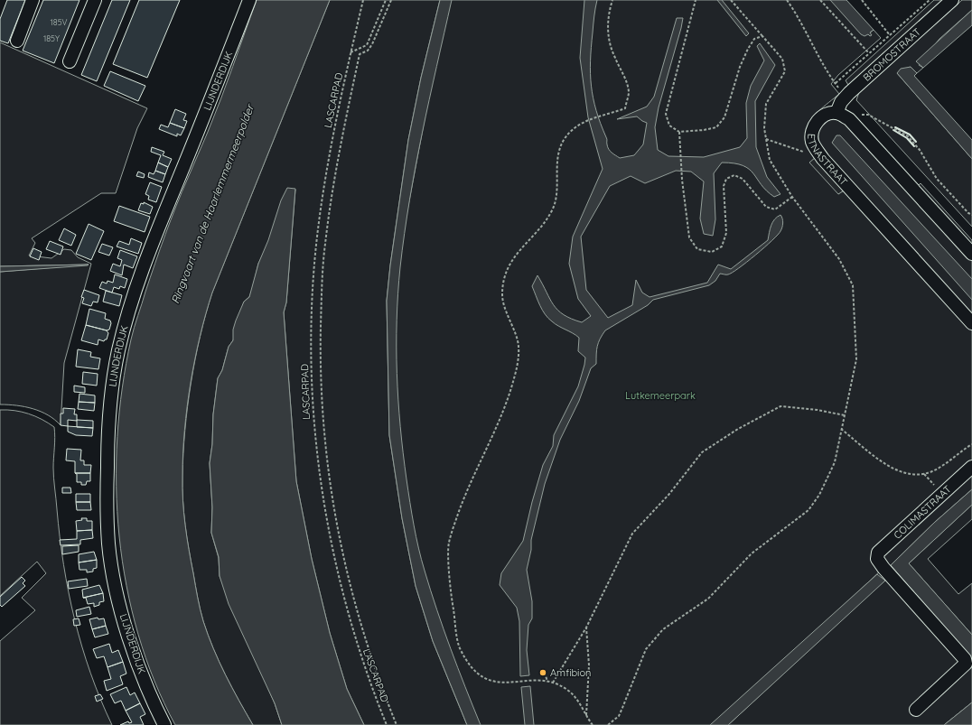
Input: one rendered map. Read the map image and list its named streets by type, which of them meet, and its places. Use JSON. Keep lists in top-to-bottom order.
{
  "streets": {
    "street": [
      "BROMOSTRAAT",
      "LIJNDERDIJK",
      "ETNASTRAAT",
      "COLIMASTRAAT"
    ],
    "path": ["LASCARPAD"]
  },
  "crossings": [
    ["BROMOSTRAAT", "ETNASTRAAT"]
  ],
  "water": ["Ringvaart van de Haarlemmermeerpolder"],
  "parks": ["Lutkemeerpark"],
  "places": ["Amfibion"],
  "house_numbers": ["185V", "185Y"]
}
